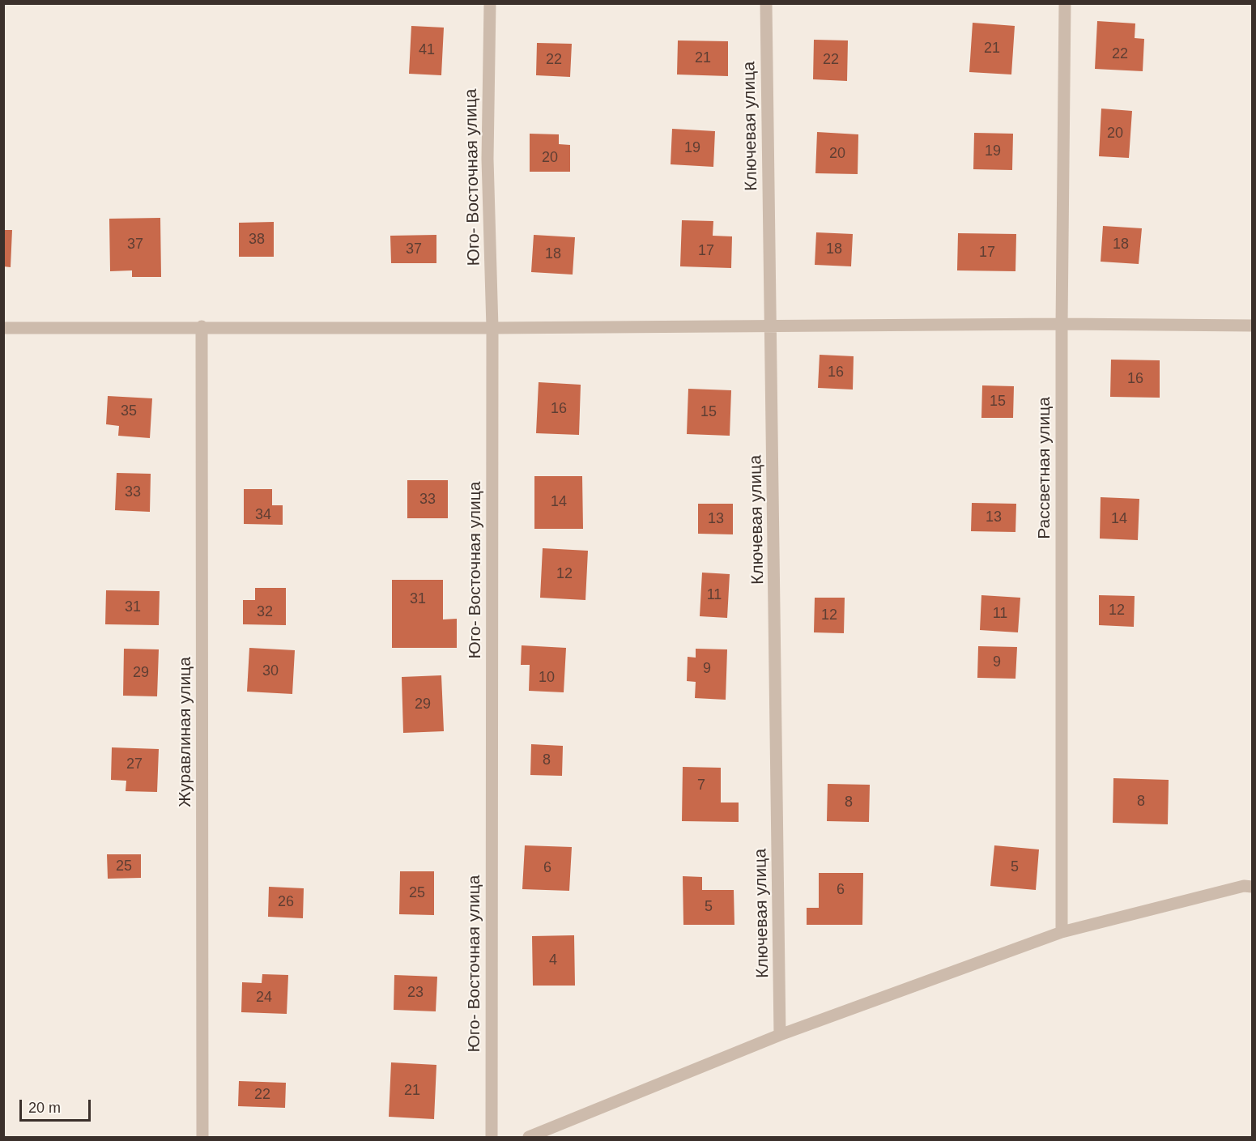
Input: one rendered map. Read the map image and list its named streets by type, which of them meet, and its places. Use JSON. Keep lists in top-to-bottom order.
{
  "streets": {
    "street": [
      "Ключевая улица",
      "Юго- Восточная улица",
      "Рассветная улица",
      "Журавлиная улица"
    ]
  },
  "house_numbers": [
    "21",
    "41",
    "22",
    "21",
    "22",
    "22",
    "20",
    "19",
    "19",
    "20",
    "20",
    "38",
    "37",
    "18",
    "37",
    "18",
    "17",
    "17",
    "18",
    "16",
    "16",
    "15",
    "16",
    "35",
    "15",
    "33",
    "33",
    "14",
    "34",
    "13",
    "13",
    "14",
    "12",
    "11",
    "31",
    "31",
    "12",
    "32",
    "11",
    "12",
    "9",
    "9",
    "30",
    "29",
    "10",
    "29",
    "8",
    "27",
    "7",
    "8",
    "8",
    "25",
    "5",
    "6",
    "6",
    "25",
    "26",
    "5",
    "4",
    "23",
    "24",
    "21",
    "22"
  ],
  "scale_bar": "20 m"
}
